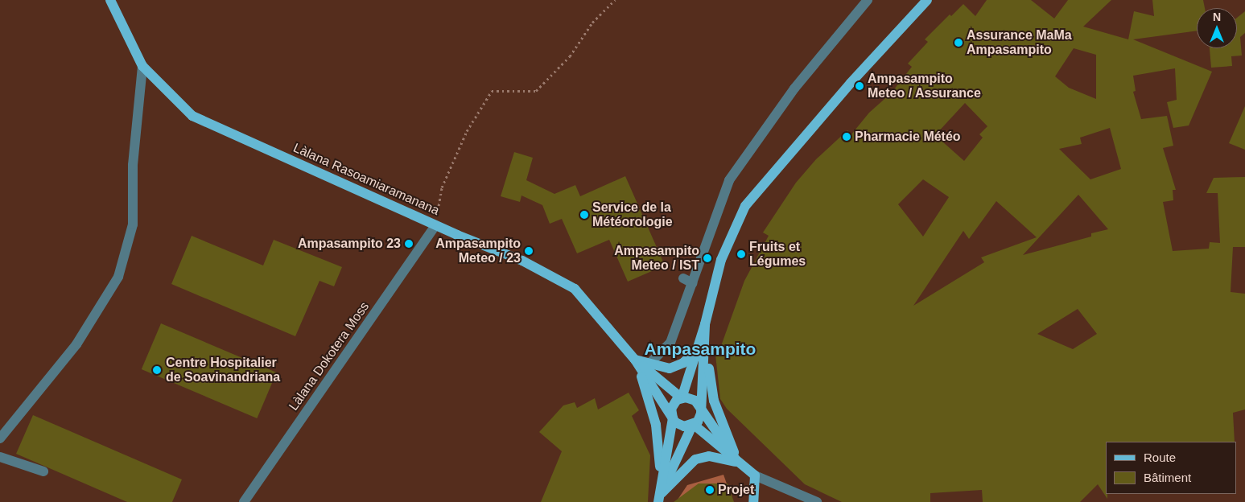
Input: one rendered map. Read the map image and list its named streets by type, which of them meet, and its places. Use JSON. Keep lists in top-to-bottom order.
{
  "streets": {
    "main road": ["Làlana Rasoamiaramanana"],
    "street": ["Làlana Dokotera Moss"]
  },
  "crossings": [
    ["Làlana Rasoamiaramanana", "Làlana Dokotera Moss"]
  ],
  "districts": ["Ampasampito"],
  "places": [
    "Assurance MaMa Ampasampito",
    "Ampasampito Meteo / Assurance",
    "Pharmacie Météo",
    "Service de la Météorologie",
    "Ampasampito 23",
    "Ampasampito Meteo / 23",
    "Fruits et Légumes",
    "Ampasampito Meteo / IST",
    "Centre Hospitalier de Soavinandriana",
    "Projet"
  ],
  "legend": ["Route", "Bâtiment"],
  "north": "top"
}
